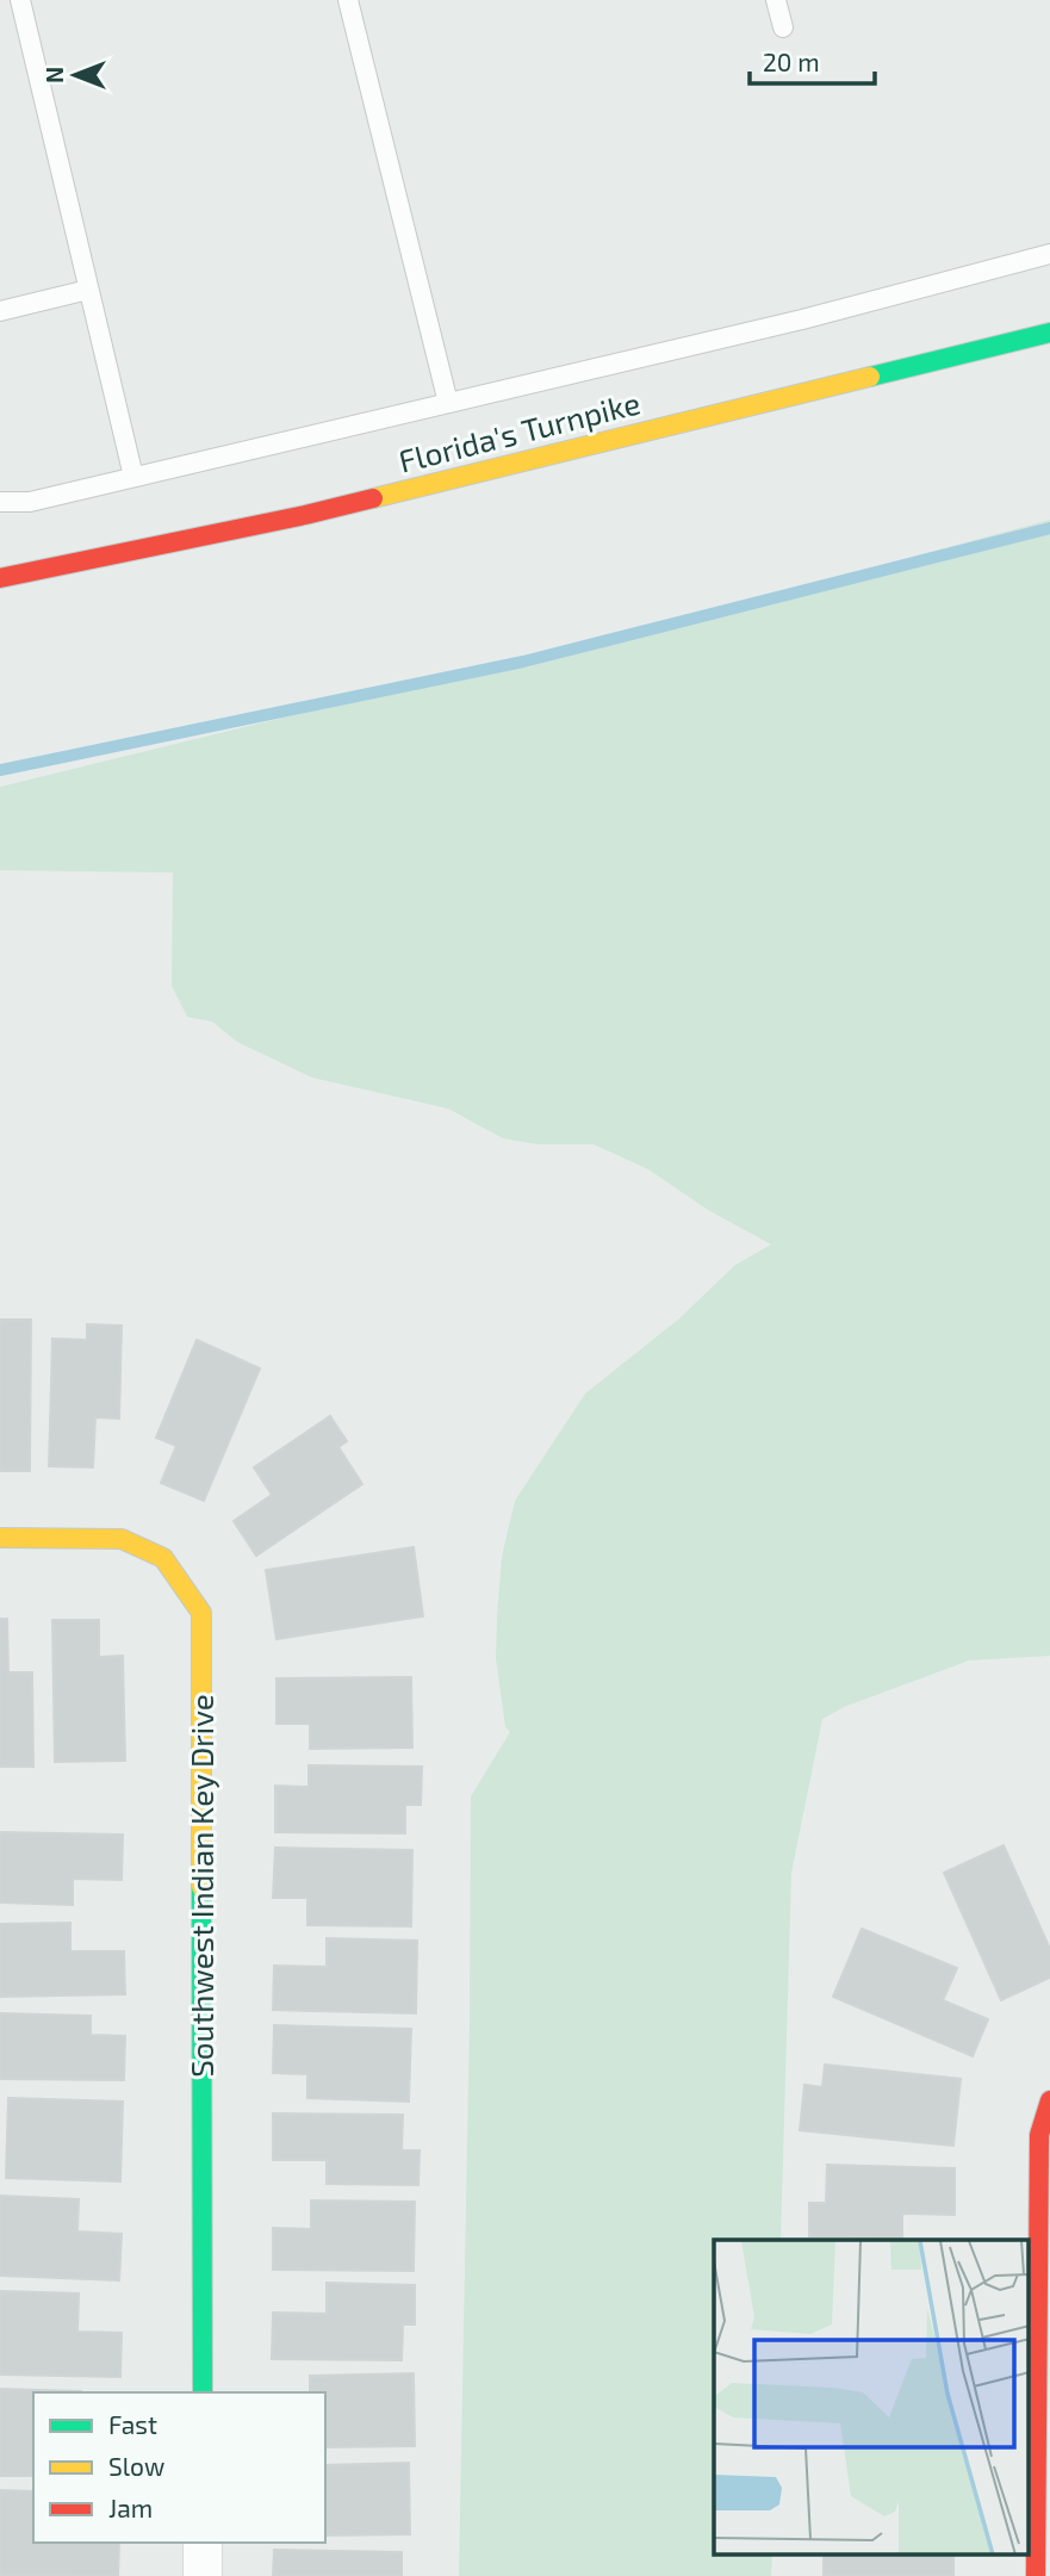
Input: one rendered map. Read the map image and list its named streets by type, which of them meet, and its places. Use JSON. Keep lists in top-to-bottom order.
{
  "streets": {
    "main road": ["Florida's Turnpike", "Southwest Indian Key Drive"]
  },
  "legend": ["Fast", "Slow", "Jam"],
  "scale_bar": "20 m",
  "north": "left"
}
